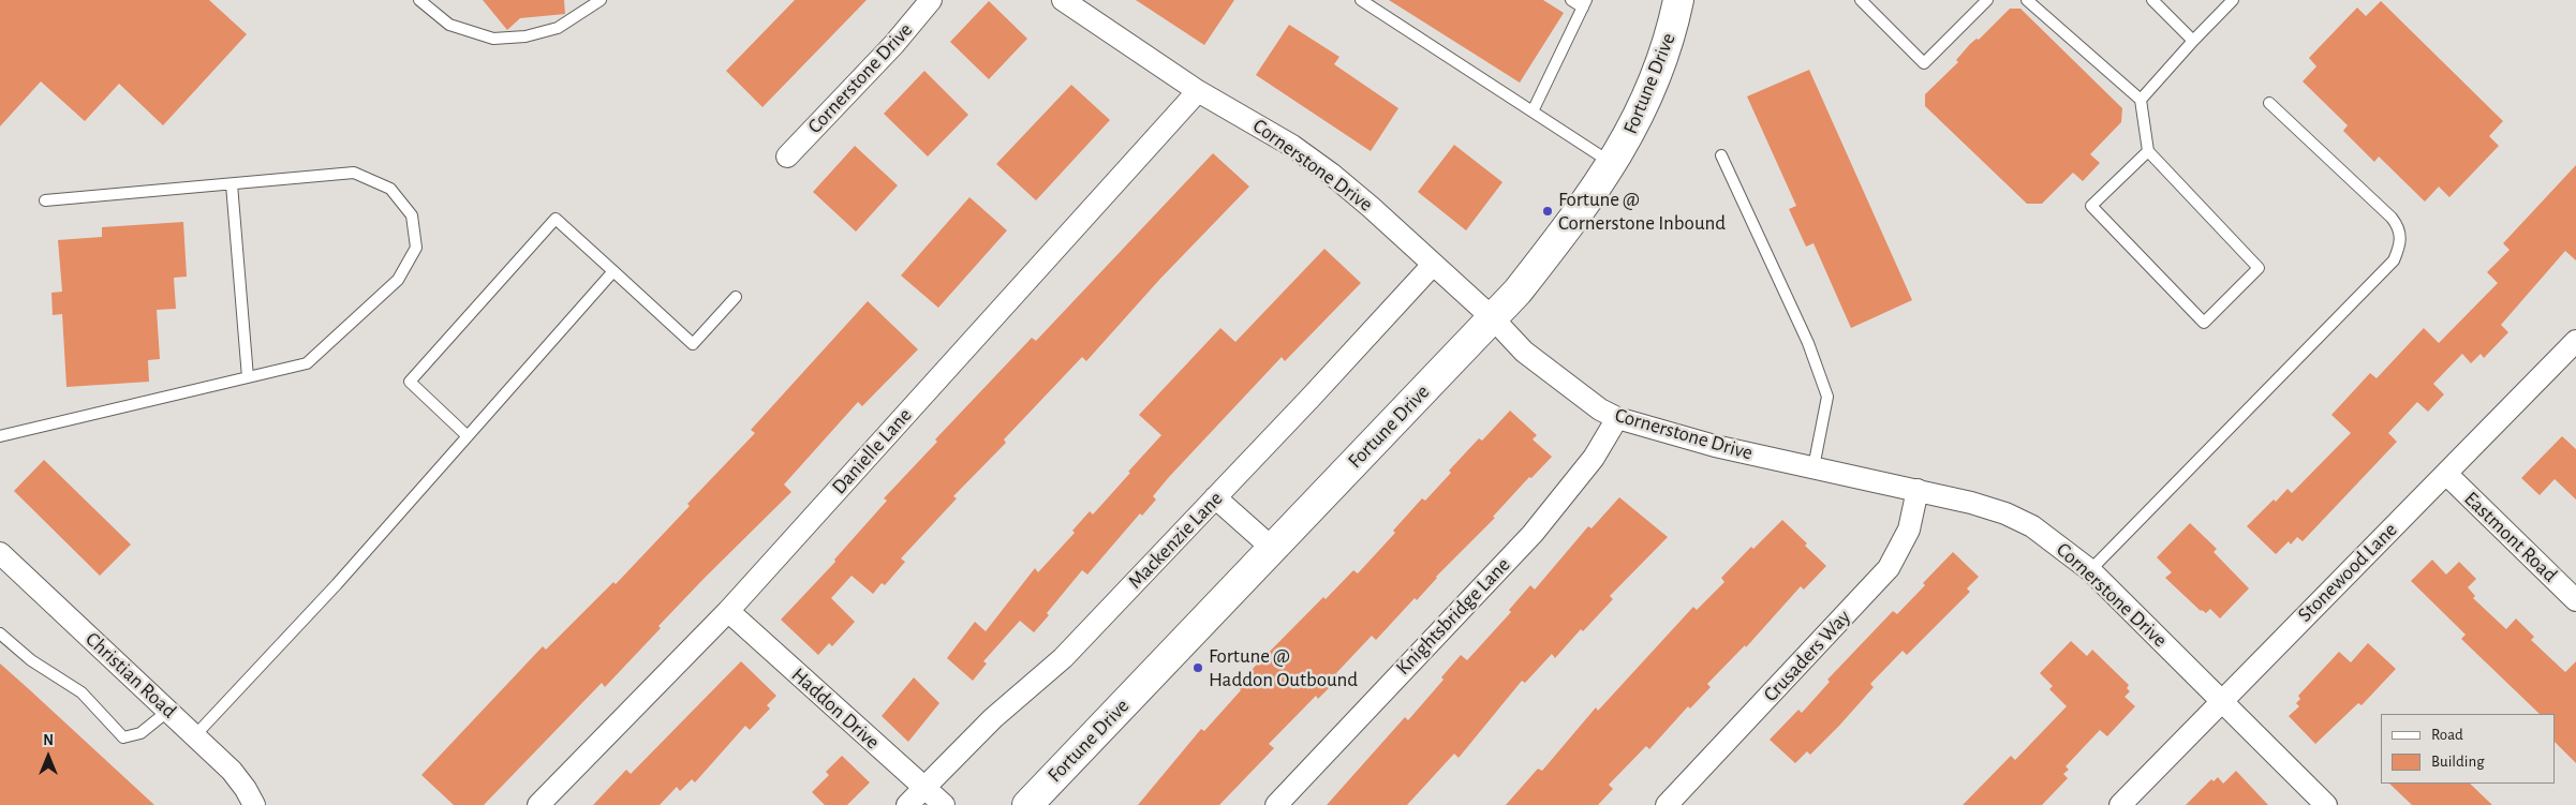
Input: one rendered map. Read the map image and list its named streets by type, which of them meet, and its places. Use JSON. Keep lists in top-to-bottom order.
{
  "streets": {
    "street": [
      "Cornerstone Drive",
      "Fortune Drive",
      "Danielle Lane",
      "Eastmont Road",
      "Mackenzie Lane",
      "Stonewood Lane",
      "Knightsbridge Lane",
      "Crusaders Way",
      "Christian Road",
      "Haddon Drive"
    ]
  },
  "crossings": [
    ["Cornerstone Drive", "Fortune Drive"],
    ["Cornerstone Drive", "Danielle Lane"],
    ["Cornerstone Drive", "Mackenzie Lane"],
    ["Cornerstone Drive", "Stonewood Lane"],
    ["Cornerstone Drive", "Knightsbridge Lane"],
    ["Cornerstone Drive", "Crusaders Way"],
    ["Danielle Lane", "Haddon Drive"],
    ["Eastmont Road", "Stonewood Lane"],
    ["Mackenzie Lane", "Haddon Drive"]
  ],
  "places": ["Fortune @ Cornerstone Inbound", "Fortune @ Haddon Outbound"],
  "legend": ["Road", "Building"],
  "north": "top"
}
